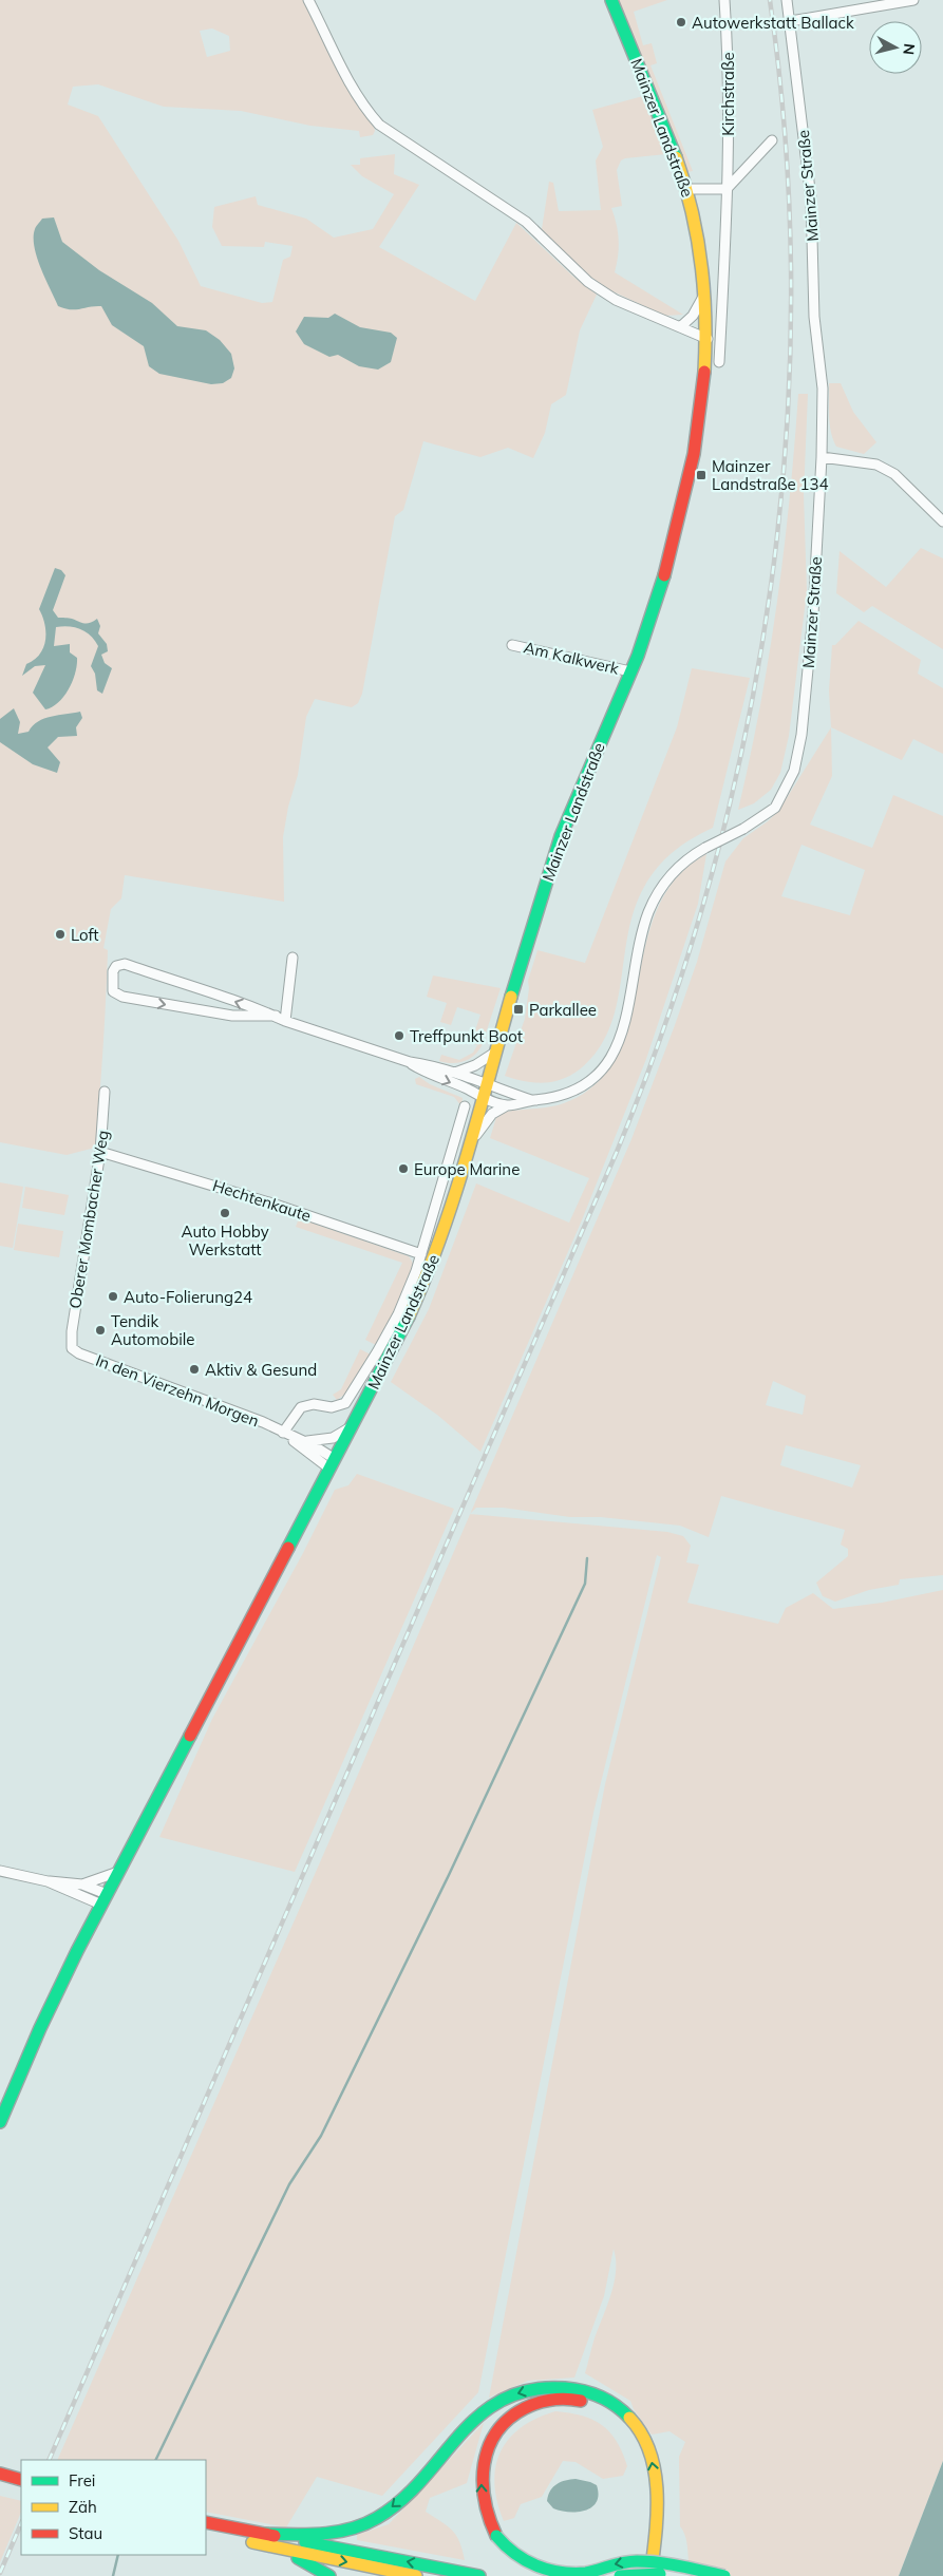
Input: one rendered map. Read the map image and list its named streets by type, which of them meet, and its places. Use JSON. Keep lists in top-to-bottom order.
{
  "streets": {
    "main road": ["Mainzer Landstraße"],
    "street": [
      "Kirchstraße",
      "Mainzer Straße",
      "Am Kalkwerk",
      "Hechtenkaute",
      "Oberer Mombacher Weg",
      "In den Vierzehn Morgen"
    ]
  },
  "crossings": [
    ["Mainzer Landstraße", "Am Kalkwerk"],
    ["Mainzer Landstraße", "Hechtenkaute"],
    ["Mainzer Landstraße", "In den Vierzehn Morgen"],
    ["Hechtenkaute", "Oberer Mombacher Weg"],
    ["Oberer Mombacher Weg", "In den Vierzehn Morgen"]
  ],
  "places": {
    "other": [
      "Autowerkstatt Ballack",
      "Loft",
      "Treffpunkt Boot",
      "Europe Marine",
      "Auto Hobby Werkstatt",
      "Auto-Folierung24",
      "Tendik Automobile",
      "Aktiv & Gesund"
    ],
    "transit": ["Mainzer Landstraße 134", "Parkallee"]
  },
  "legend": ["Frei", "Zäh", "Stau"],
  "north": "right"
}
